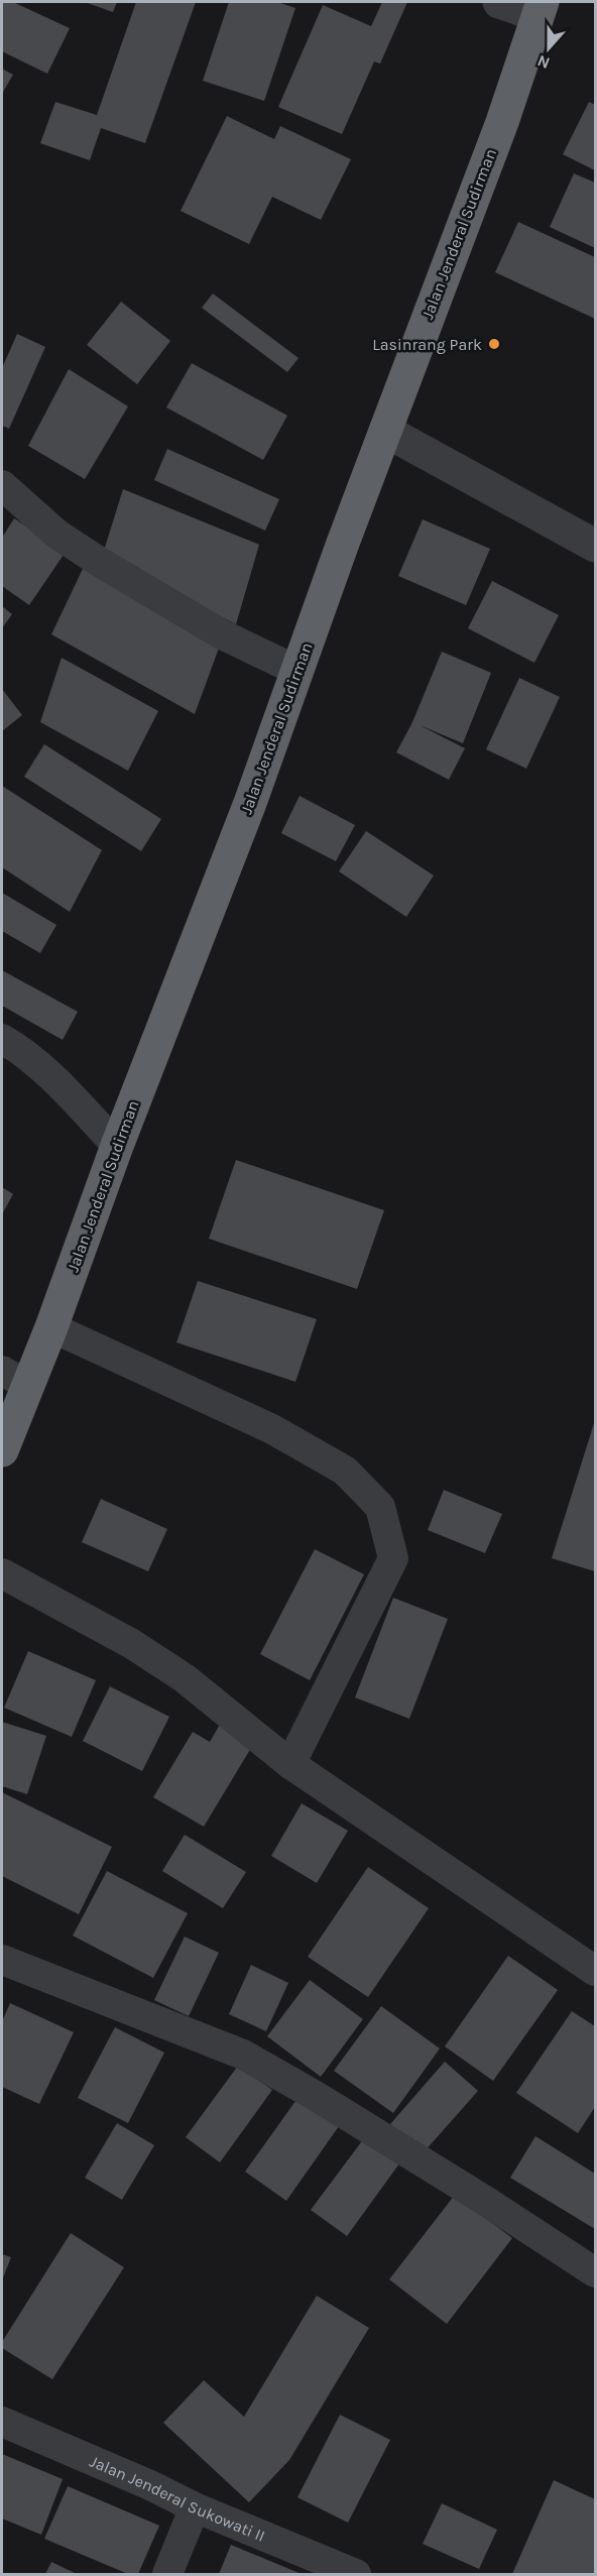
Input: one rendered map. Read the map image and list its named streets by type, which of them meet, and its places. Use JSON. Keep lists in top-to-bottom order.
{
  "streets": {
    "highway": ["Jalan Jenderal Sudirman"],
    "street": ["Jalan Jenderal Sukowati II"]
  },
  "places": ["Lasinrang Park"],
  "north": "bottom"
}
